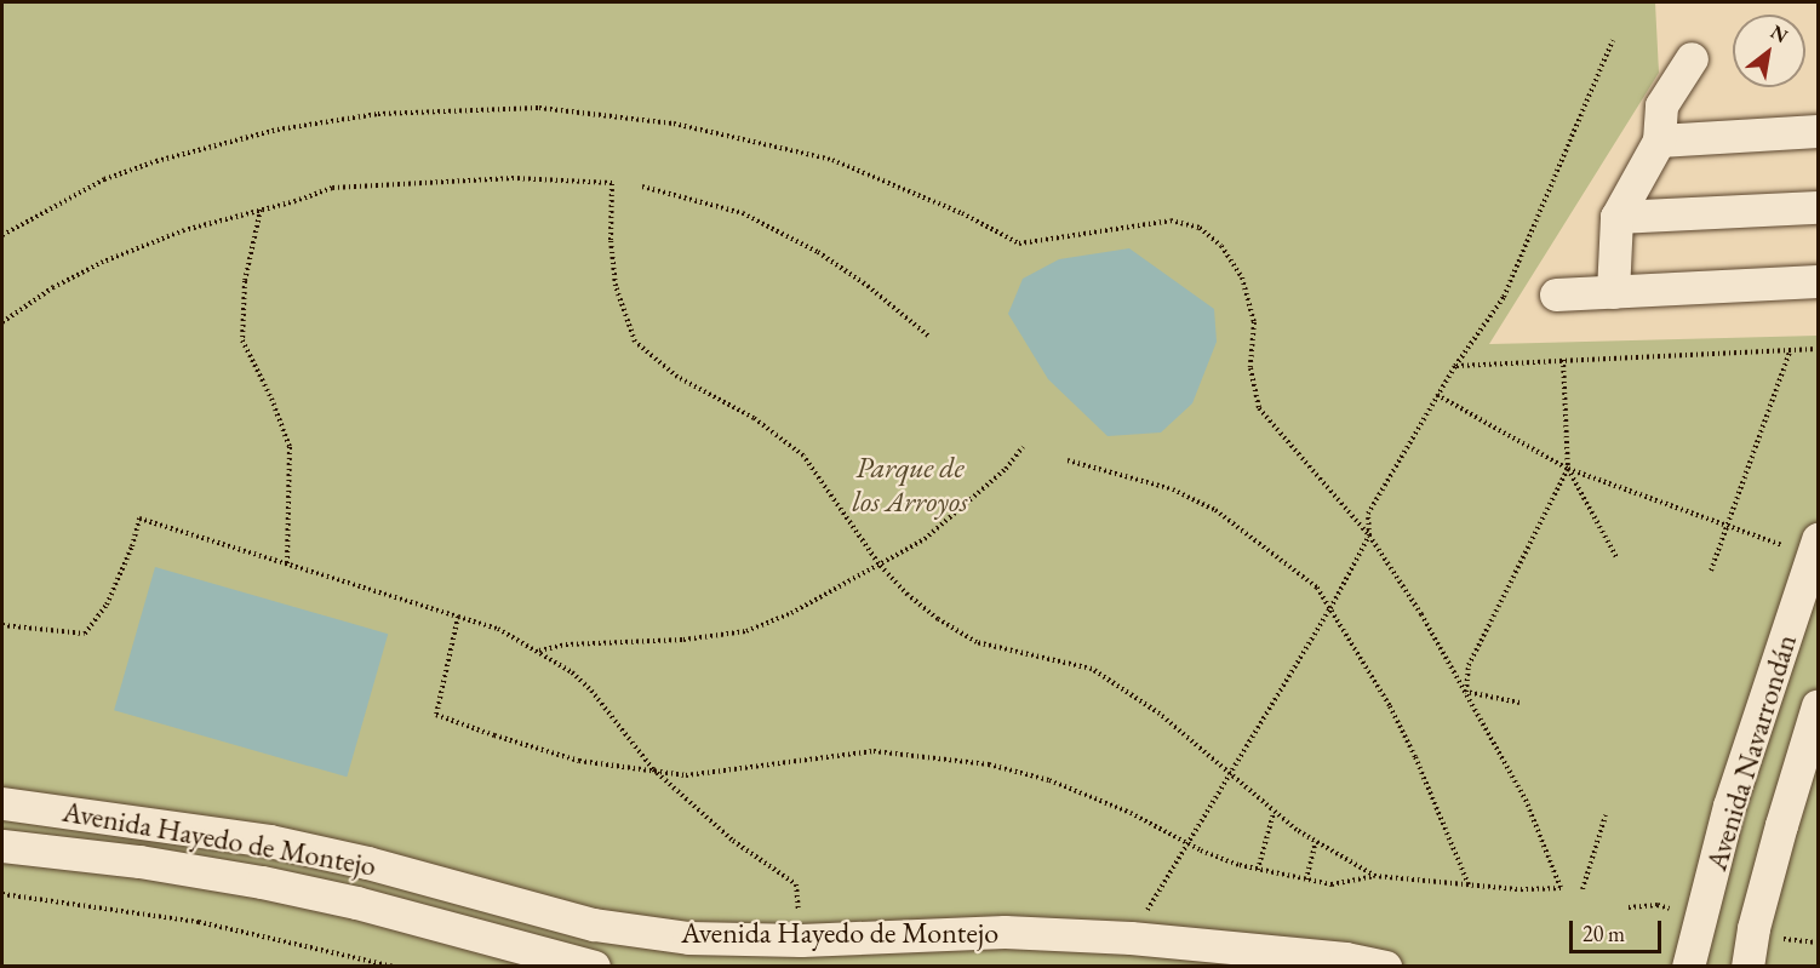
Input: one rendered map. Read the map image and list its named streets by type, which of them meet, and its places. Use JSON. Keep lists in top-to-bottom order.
{
  "streets": {
    "street": ["Avenida Navarrondán", "Avenida Hayedo de Montejo"]
  },
  "parks": ["Parque de los Arroyos"],
  "scale_bar": "20 m",
  "north": "top right"
}
